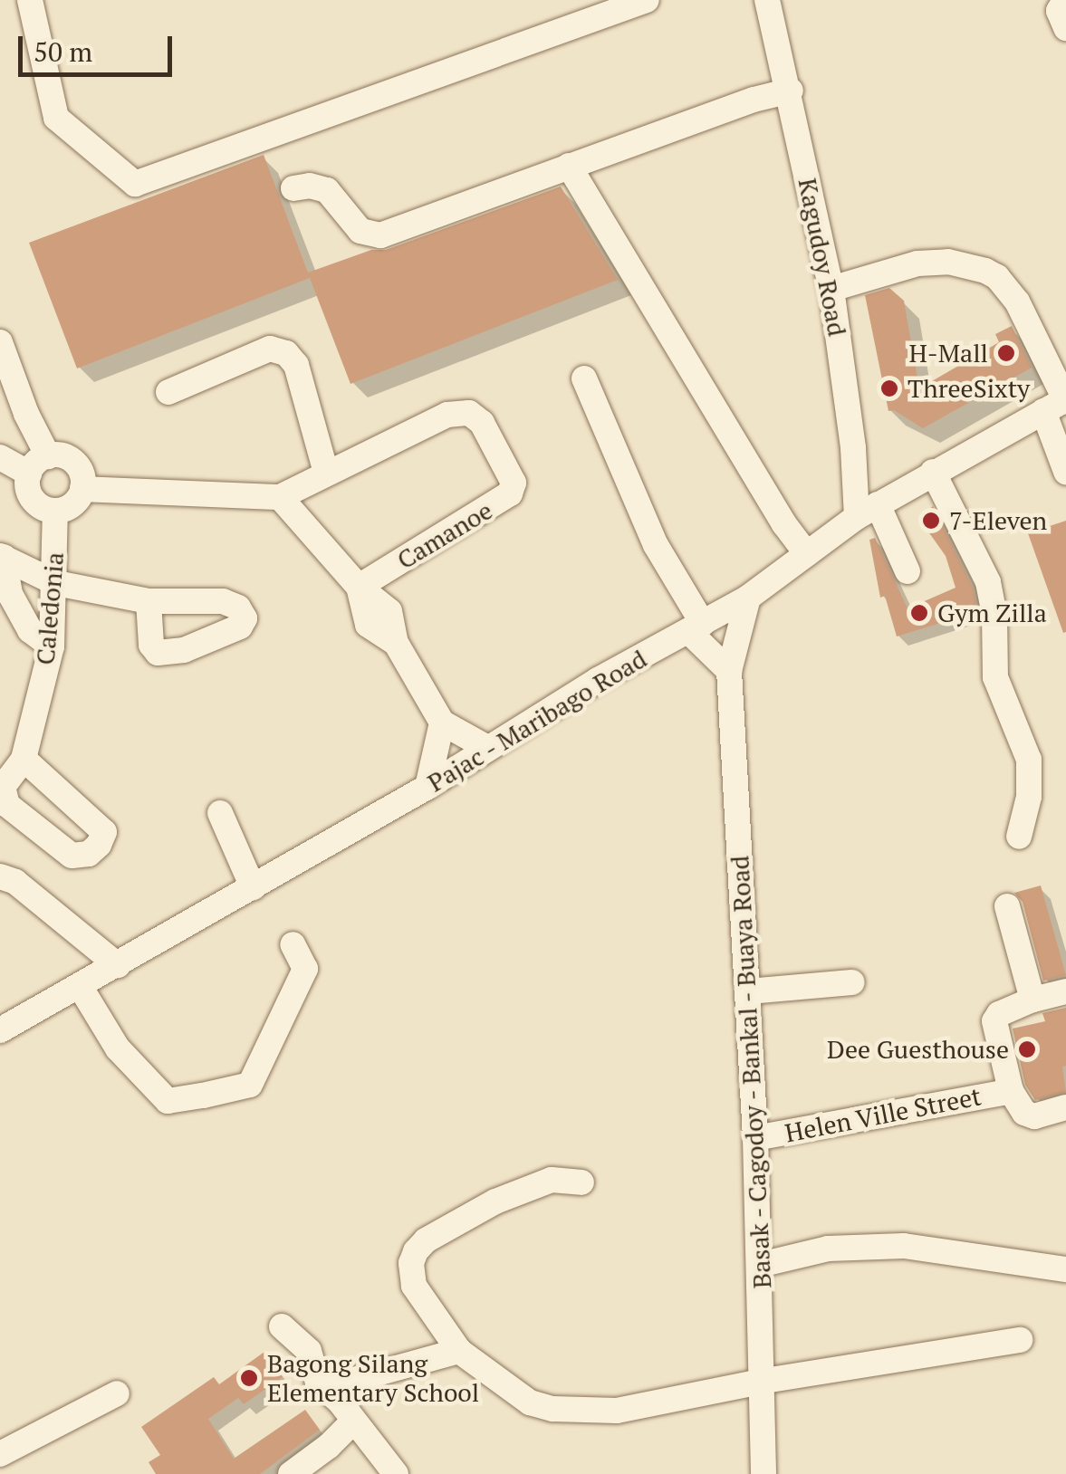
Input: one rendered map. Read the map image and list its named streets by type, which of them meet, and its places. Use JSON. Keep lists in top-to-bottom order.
{
  "streets": {
    "street": [
      "Kagudoy Road",
      "Camanoe",
      "Caledonia",
      "Pajac - Maribago Road",
      "Basak - Cagodoy - Bankal - Buaya Road",
      "Helen Ville Street"
    ]
  },
  "crossings": [
    ["Kagudoy Road", "Pajac - Maribago Road"],
    ["Pajac - Maribago Road", "Basak - Cagodoy - Bankal - Buaya Road"],
    ["Basak - Cagodoy - Bankal - Buaya Road", "Helen Ville Street"]
  ],
  "places": [
    "H-Mall",
    "ThreeSixty",
    "7-Eleven",
    "Gym Zilla",
    "Dee Guesthouse",
    "Bagong Silang Elementary School"
  ],
  "scale_bar": "50 m"
}
